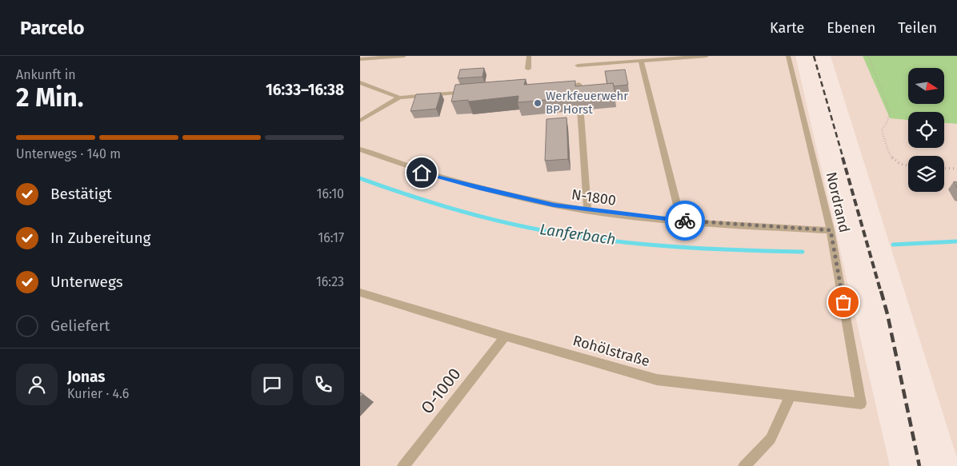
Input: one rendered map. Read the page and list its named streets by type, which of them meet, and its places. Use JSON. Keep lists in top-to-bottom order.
{
  "streets": {
    "lane": [
      "N-1800",
      "Nordrand",
      "Rohölstraße",
      "O-1000"
    ]
  },
  "crossings": [
    ["N-1800", "Nordrand"],
    ["Nordrand", "Rohölstraße"],
    ["Rohölstraße", "O-1000"]
  ],
  "water": ["Lanferbach"],
  "places": ["Werkfeuerwehr BP Horst"],
  "north": "right",
  "page": {
    "header": "Parcelo",
    "nav": ["Karte", "Ebenen", "Teilen"],
    "heading": ["2 Min.", "Ankunft in", "16:33–16:38"],
    "panel": ["Jonas", "Kurier · 4.6"],
    "bar": "Unterwegs · 140 m",
    "list": [
      ["Bestätigt", "16:10"],
      ["In Zubereitung", "16:17"],
      ["Unterwegs", "16:23"],
      "Geliefert"
    ]
  }
}
